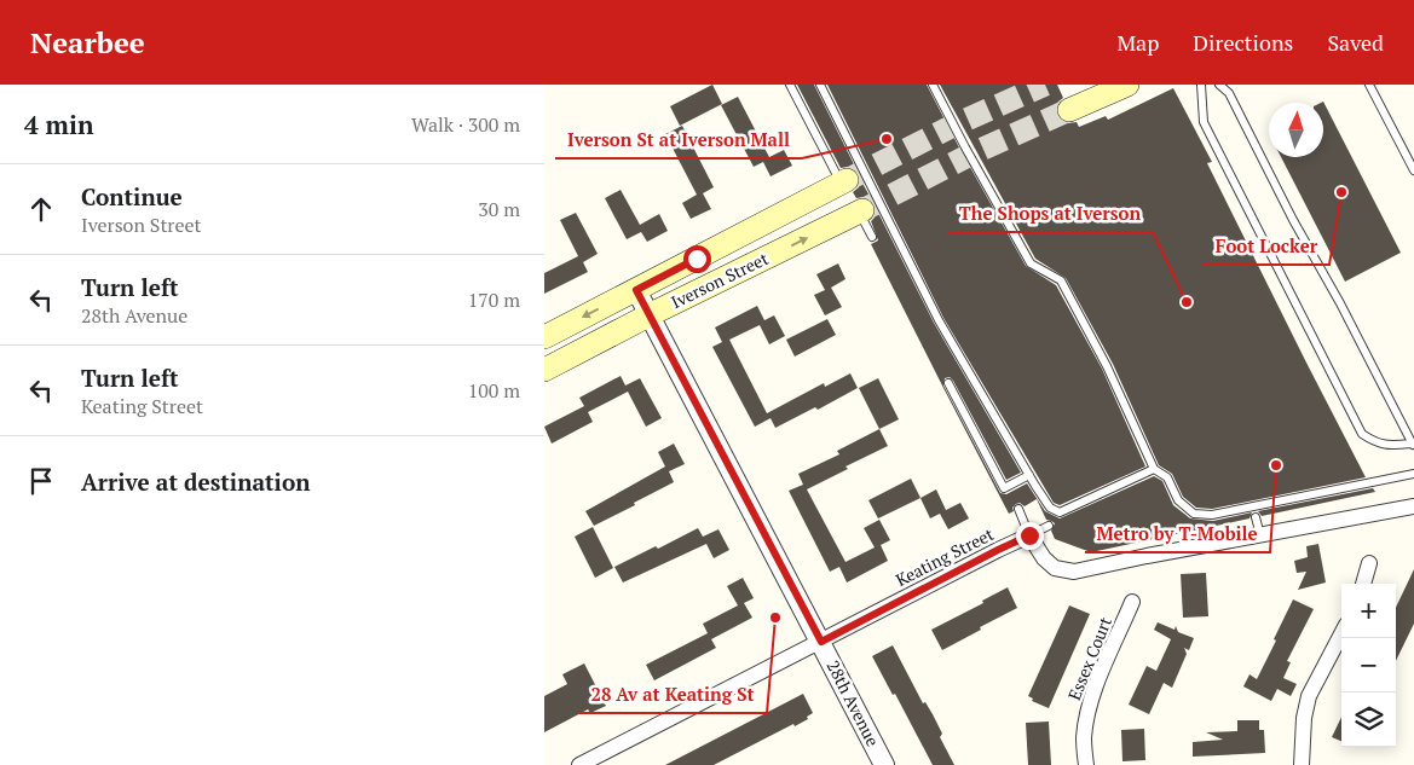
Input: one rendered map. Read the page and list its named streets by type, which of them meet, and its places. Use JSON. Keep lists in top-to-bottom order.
{
  "streets": {
    "main road": ["Iverson Street"],
    "street": ["Keating Street", "Essex Court", "28th Avenue"]
  },
  "crossings": [
    ["Iverson Street", "28th Avenue"],
    ["Keating Street", "28th Avenue"]
  ],
  "places": [
    "Iverson St at Iverson Mall",
    "Foot Locker",
    "The Shops at Iverson",
    "Metro by T-Mobile",
    "28 Av at Keating St"
  ],
  "north": "top",
  "page": {
    "header": "Nearbee",
    "nav": ["Map", "Directions", "Saved"],
    "heading": ["4 min", "Walk · 300 m"],
    "list": [
      ["Continue", "Iverson Street", "30 m"],
      ["Turn left", "28th Avenue", "170 m"],
      ["Turn left", "Keating Street", "100 m"],
      "Arrive at destination"
    ],
    "map_buttons": ["+", "−"]
  }
}
